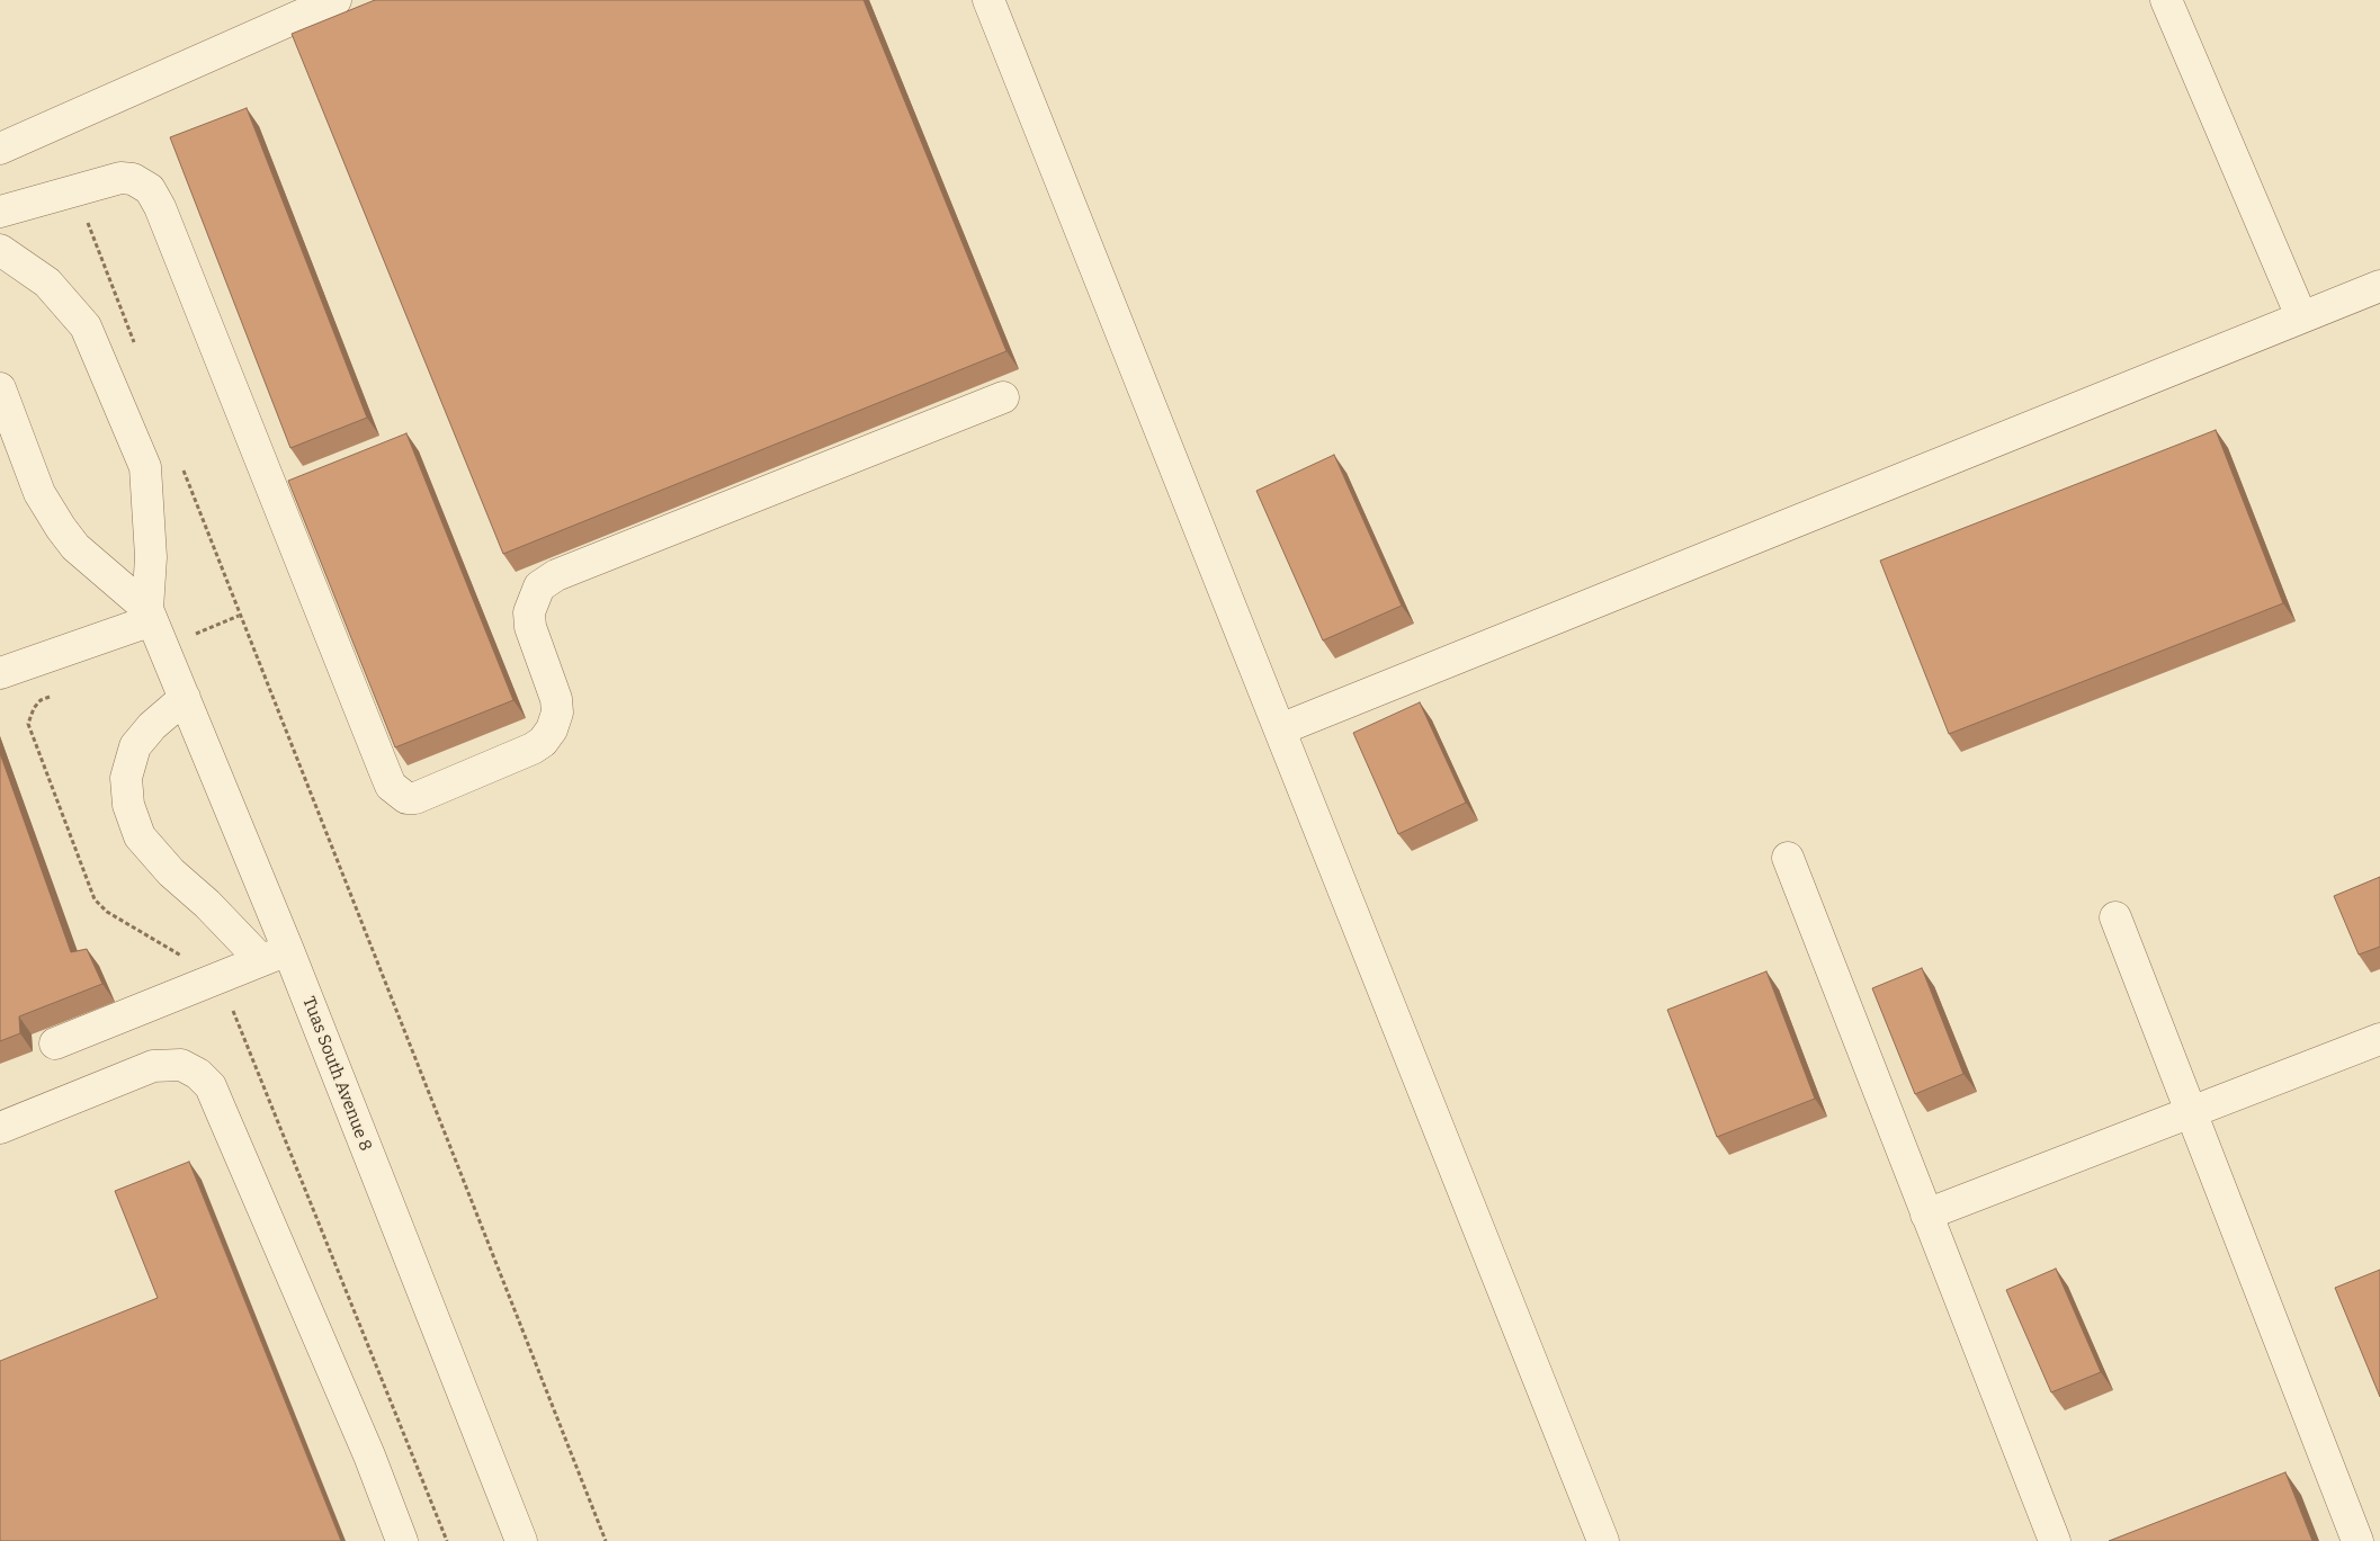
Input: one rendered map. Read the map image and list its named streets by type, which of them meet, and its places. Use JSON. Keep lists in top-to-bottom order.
{
  "streets": {
    "street": ["Tuas South Avenue 8"]
  }
}
